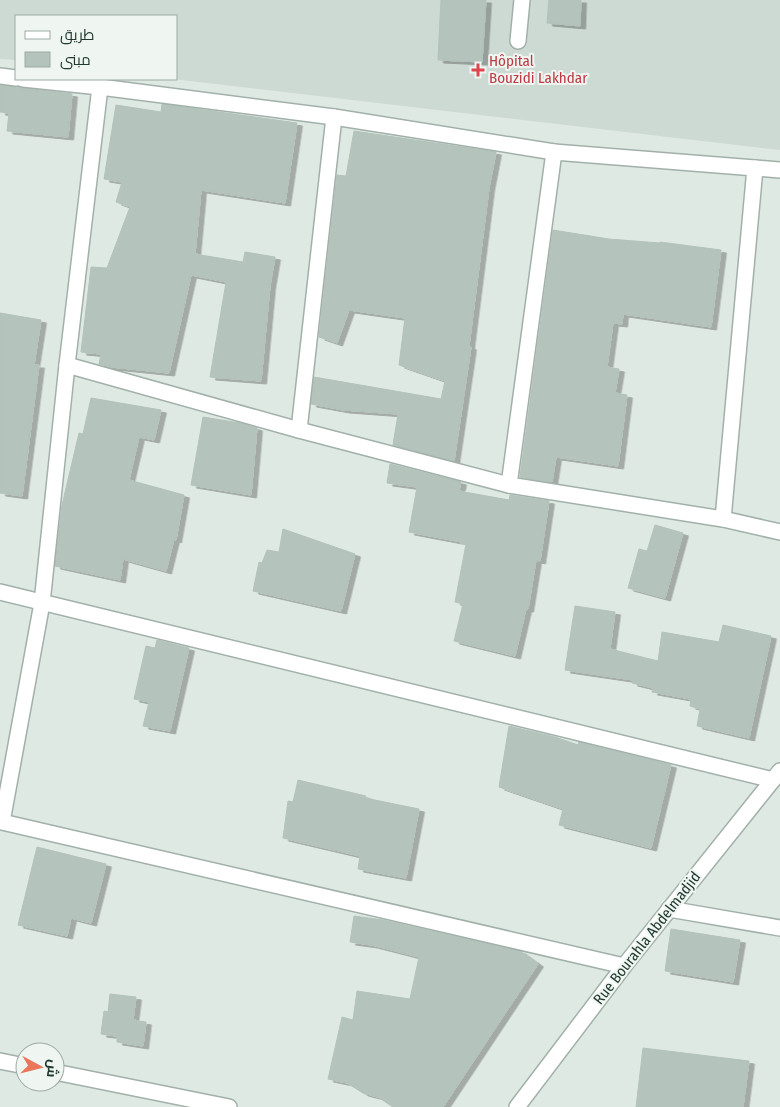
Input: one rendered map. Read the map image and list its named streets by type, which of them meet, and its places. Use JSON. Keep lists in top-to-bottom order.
{
  "streets": {
    "street": ["Rue Bourahla Abdelmadjid"]
  },
  "places": {
    "health": ["Hôpital Bouzidi Lakhdar"]
  },
  "legend": ["طريق", "مبنى"],
  "north": "right"
}
